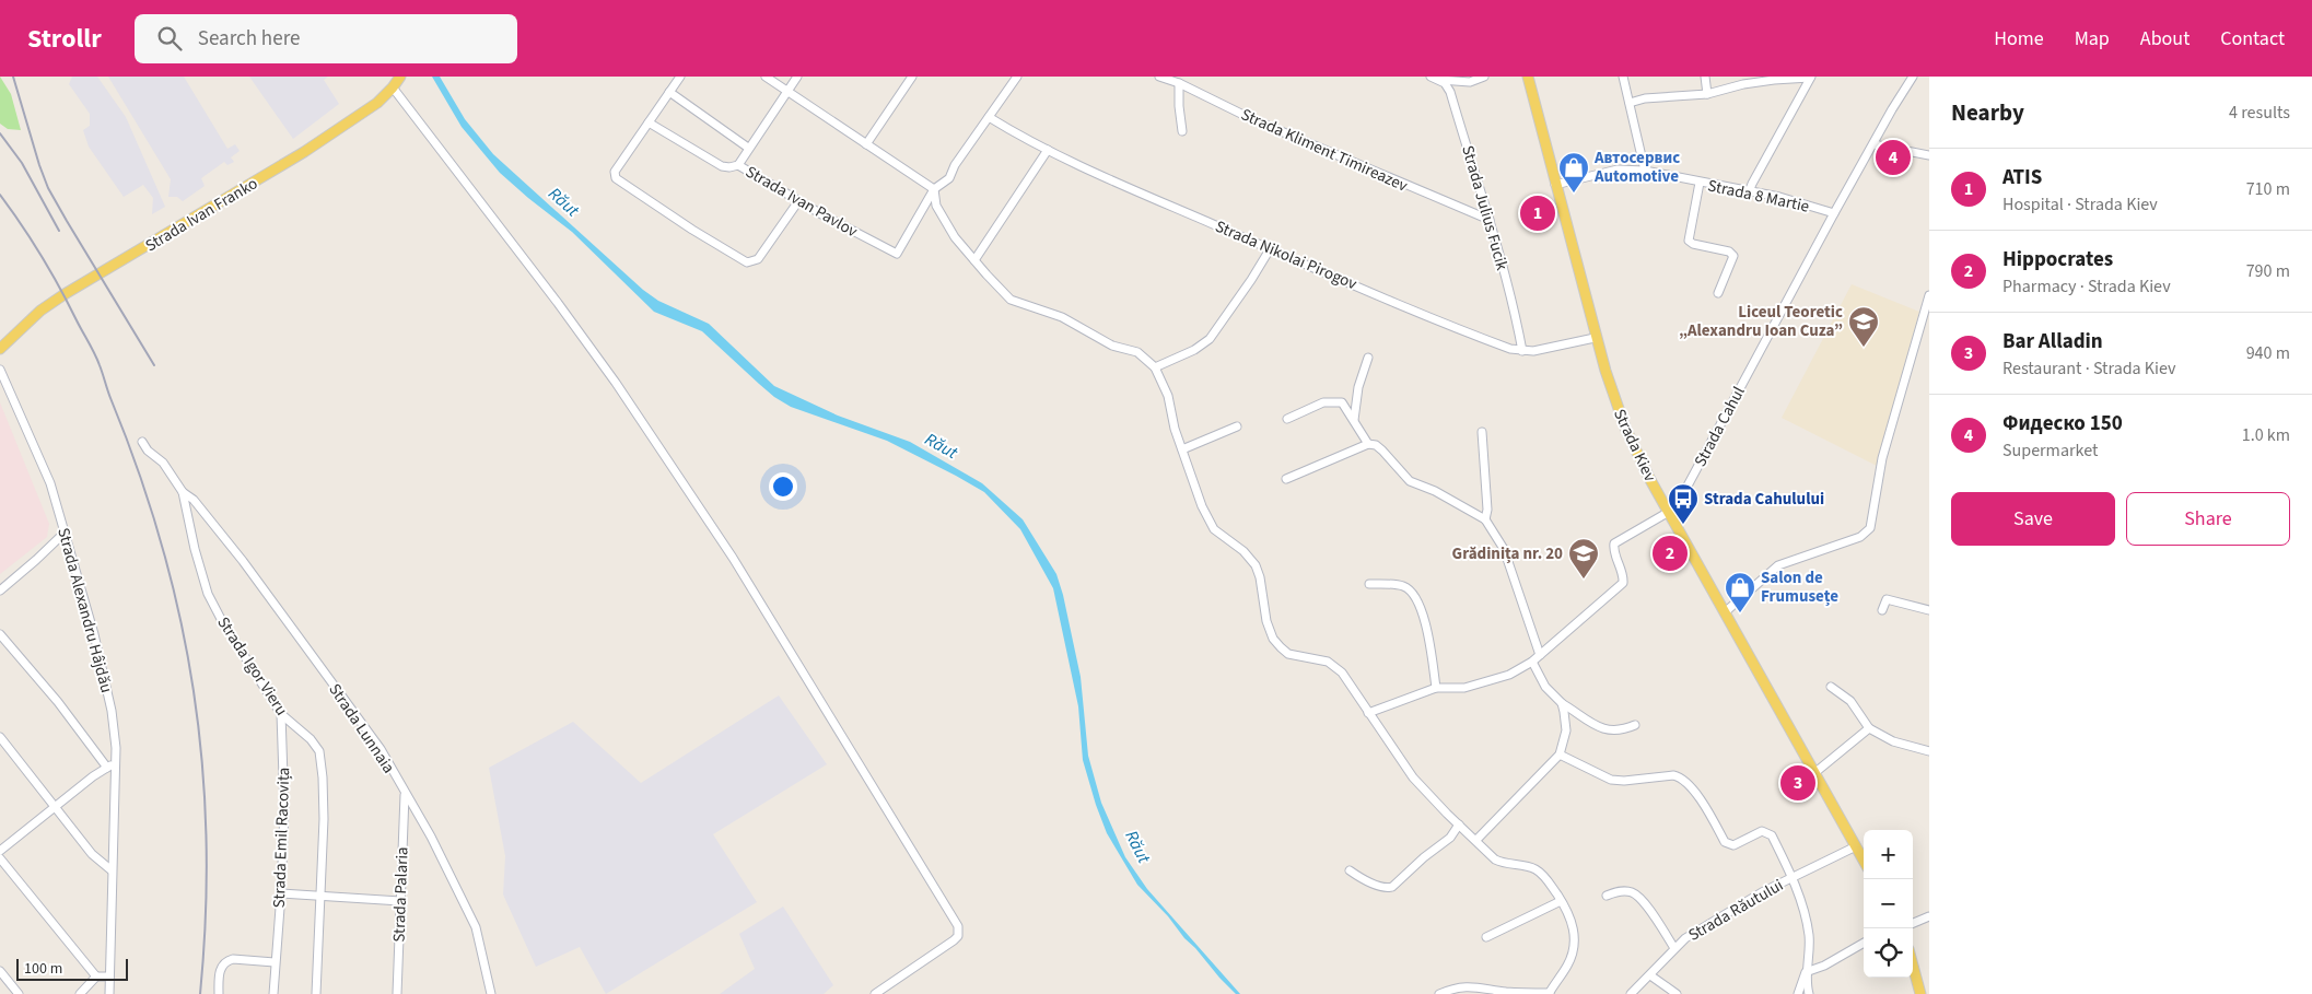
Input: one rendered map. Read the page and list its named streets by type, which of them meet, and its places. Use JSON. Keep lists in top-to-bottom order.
{
  "streets": {
    "main road": ["Strada Ivan Franko", "Strada Kiev"],
    "street": [
      "Strada Kliment Timireazev",
      "Strada 8 Martie",
      "Strada Ivan Pavlov",
      "Strada Julius Fucik",
      "Strada Nikolai Pirogov",
      "Strada Cahul",
      "Strada Alexandru Hâjdău",
      "Strada Igor Vieru",
      "Strada Lunnaia",
      "Strada Emil Racovița",
      "Strada Palaria",
      "Strada Răutului"
    ]
  },
  "crossings": [
    ["Strada Kliment Timireazev", "Strada Julius Fucik"],
    ["Strada 8 Martie", "Strada Cahul"],
    ["Strada 8 Martie", "Strada Kiev"],
    ["Strada Julius Fucik", "Strada Nikolai Pirogov"],
    ["Strada Nikolai Pirogov", "Strada Kiev"],
    ["Strada Cahul", "Strada Kiev"],
    ["Strada Kiev", "Strada Răutului"],
    ["Strada Igor Vieru", "Strada Lunnaia"],
    ["Strada Igor Vieru", "Strada Emil Racovița"],
    ["Strada Lunnaia", "Strada Palaria"]
  ],
  "water": ["Răut"],
  "places": {
    "shop": ["Автосервис Automotive", "Salon de Frumusețe"],
    "school or university": ["Liceul Teoretic „Alexandru Ioan Cuza”", "Grădinița nr. 20"],
    "bus stop": ["Strada Cahulului"]
  },
  "scale_bar": "100 m",
  "page": {
    "header": "Strollr",
    "search": "Search here",
    "nav": [
      "Home",
      "Map",
      "About",
      "Contact"
    ],
    "heading": ["Nearby", "4 results"],
    "pins": [
      "4",
      "1",
      "2",
      "3"
    ],
    "list": [
      {
        "mark": "1",
        "name": "ATIS",
        "note": "Hospital · Strada Kiev",
        "value": "710 m"
      },
      {
        "mark": "2",
        "name": "Hippocrates",
        "note": "Pharmacy · Strada Kiev",
        "value": "790 m"
      },
      {
        "mark": "3",
        "name": "Bar Alladin",
        "note": "Restaurant · Strada Kiev",
        "value": "940 m"
      },
      {
        "mark": "4",
        "name": "Фидеско 150",
        "note": "Supermarket",
        "value": "1.0 km"
      }
    ],
    "buttons": ["Save", "Share"],
    "map_buttons": ["+", "−"],
    "scale": "100 m"
  }
}
